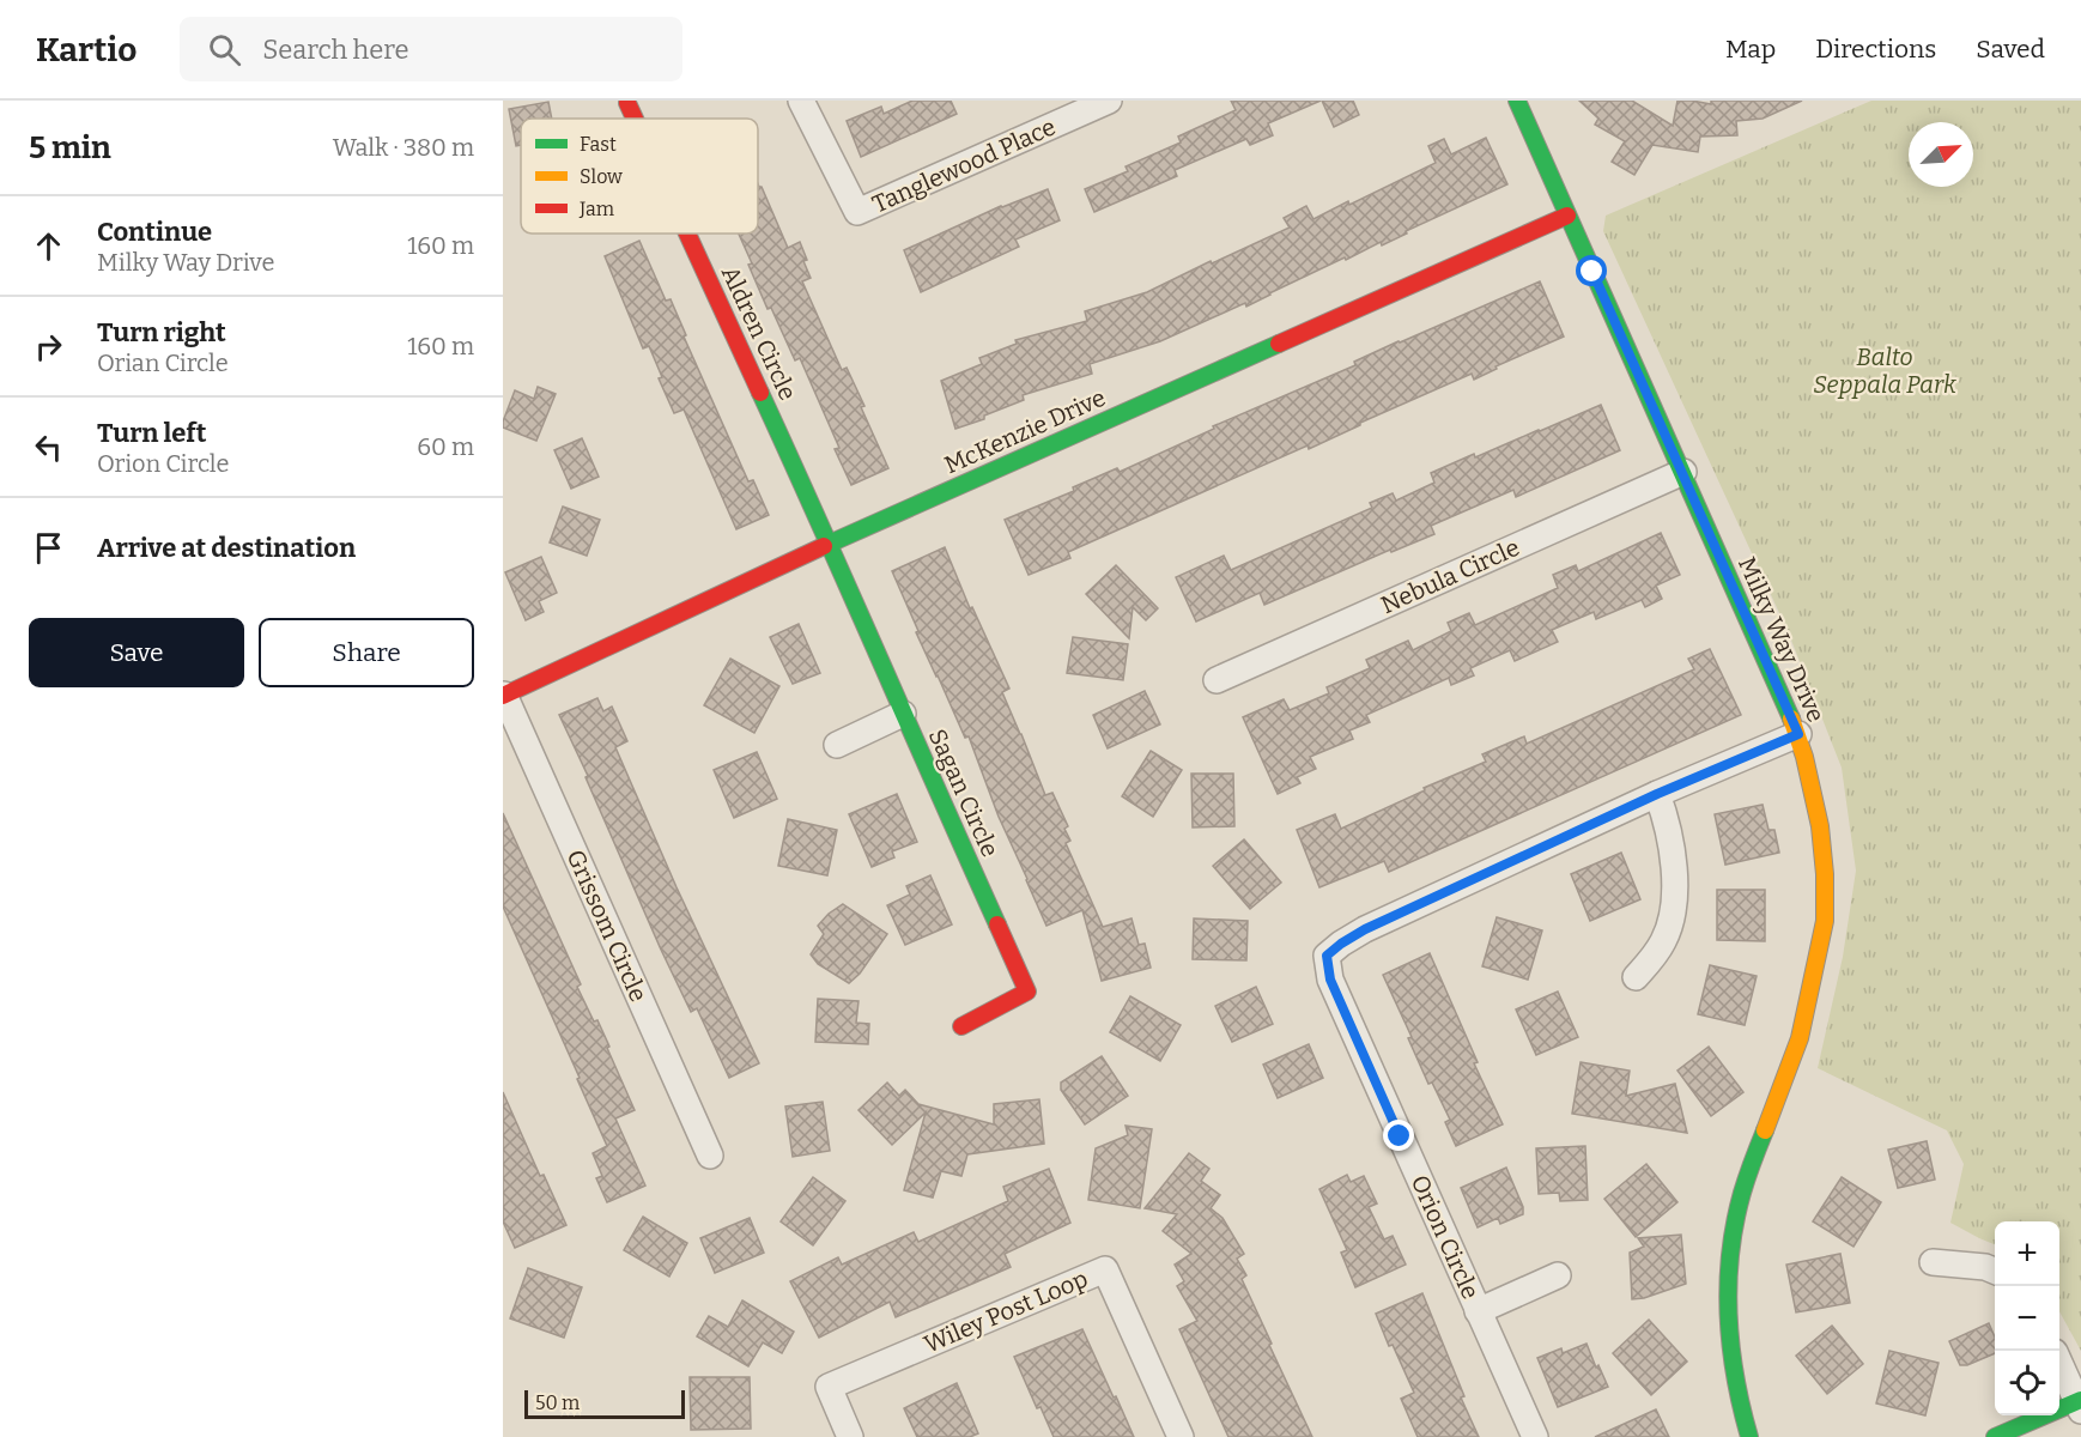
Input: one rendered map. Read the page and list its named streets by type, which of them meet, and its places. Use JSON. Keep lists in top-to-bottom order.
{
  "streets": {
    "street": [
      "Tanglewood Place",
      "Aldren Circle",
      "McKenzie Drive",
      "Nebula Circle",
      "Milky Way Drive",
      "Sagan Circle",
      "Grissom Circle",
      "Orion Circle",
      "Wiley Post Loop"
    ]
  },
  "crossings": [
    ["Aldren Circle", "McKenzie Drive"],
    ["Aldren Circle", "Sagan Circle"],
    ["McKenzie Drive", "Milky Way Drive"],
    ["McKenzie Drive", "Sagan Circle"],
    ["McKenzie Drive", "Grissom Circle"],
    ["Nebula Circle", "Milky Way Drive"]
  ],
  "parks": ["Balto Seppala Park"],
  "legend": ["Fast", "Slow", "Jam"],
  "scale_bar": "50 m",
  "north": "top right",
  "page": {
    "header": "Kartio",
    "search": "Search here",
    "nav": ["Map", "Directions", "Saved"],
    "heading": ["5 min", "Walk · 380 m"],
    "list": [
      ["Continue", "Milky Way Drive", "160 m"],
      ["Turn right", "Orian Circle", "160 m"],
      ["Turn left", "Orion Circle", "60 m"],
      "Arrive at destination"
    ],
    "buttons": ["Save", "Share"],
    "map_buttons": ["+", "−"],
    "scale": "50 m"
  }
}
